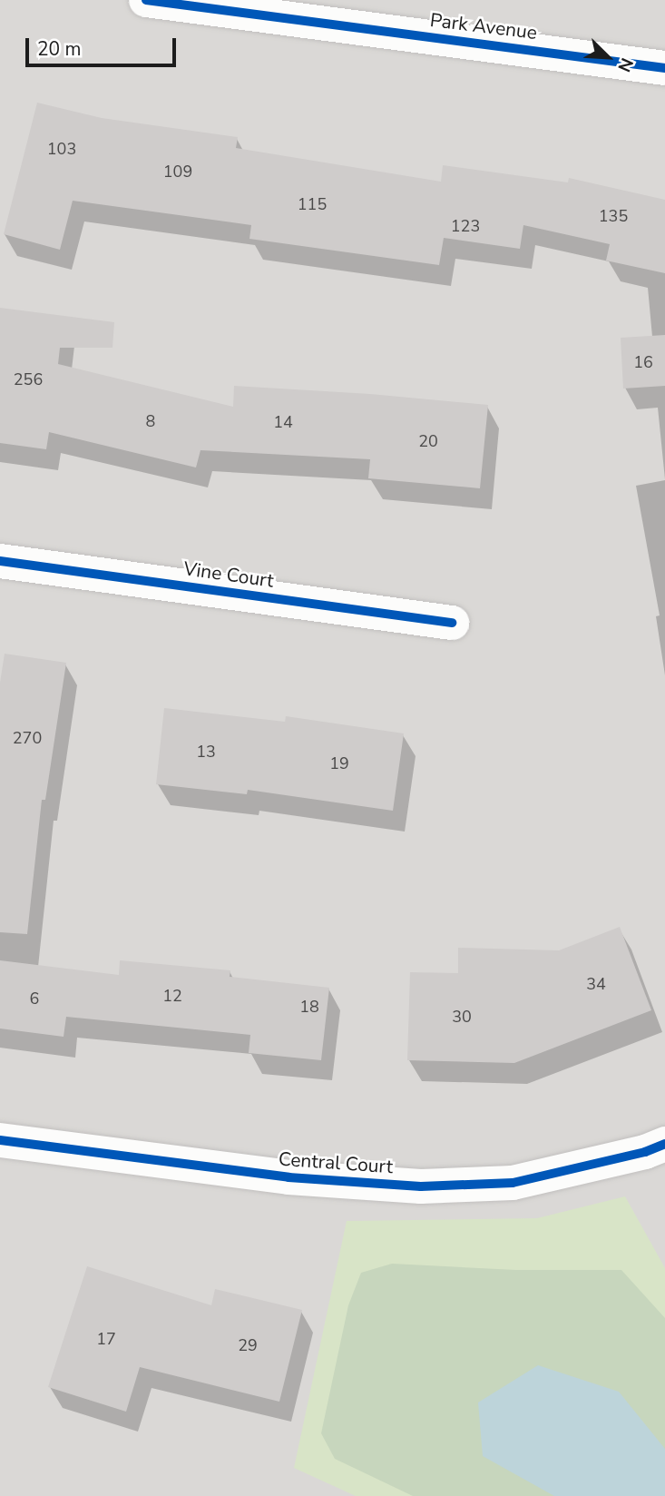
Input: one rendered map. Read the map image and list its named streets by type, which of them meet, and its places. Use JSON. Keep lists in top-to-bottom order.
{
  "streets": {
    "street": ["Park Avenue", "Vine Court", "Central Court"]
  },
  "house_numbers": [
    "103",
    "109",
    "115",
    "135",
    "123",
    "16",
    "256",
    "8",
    "14",
    "20",
    "270",
    "13",
    "19",
    "34",
    "12",
    "6",
    "18",
    "30",
    "17",
    "29"
  ],
  "scale_bar": "20 m",
  "north": "bottom right"
}
